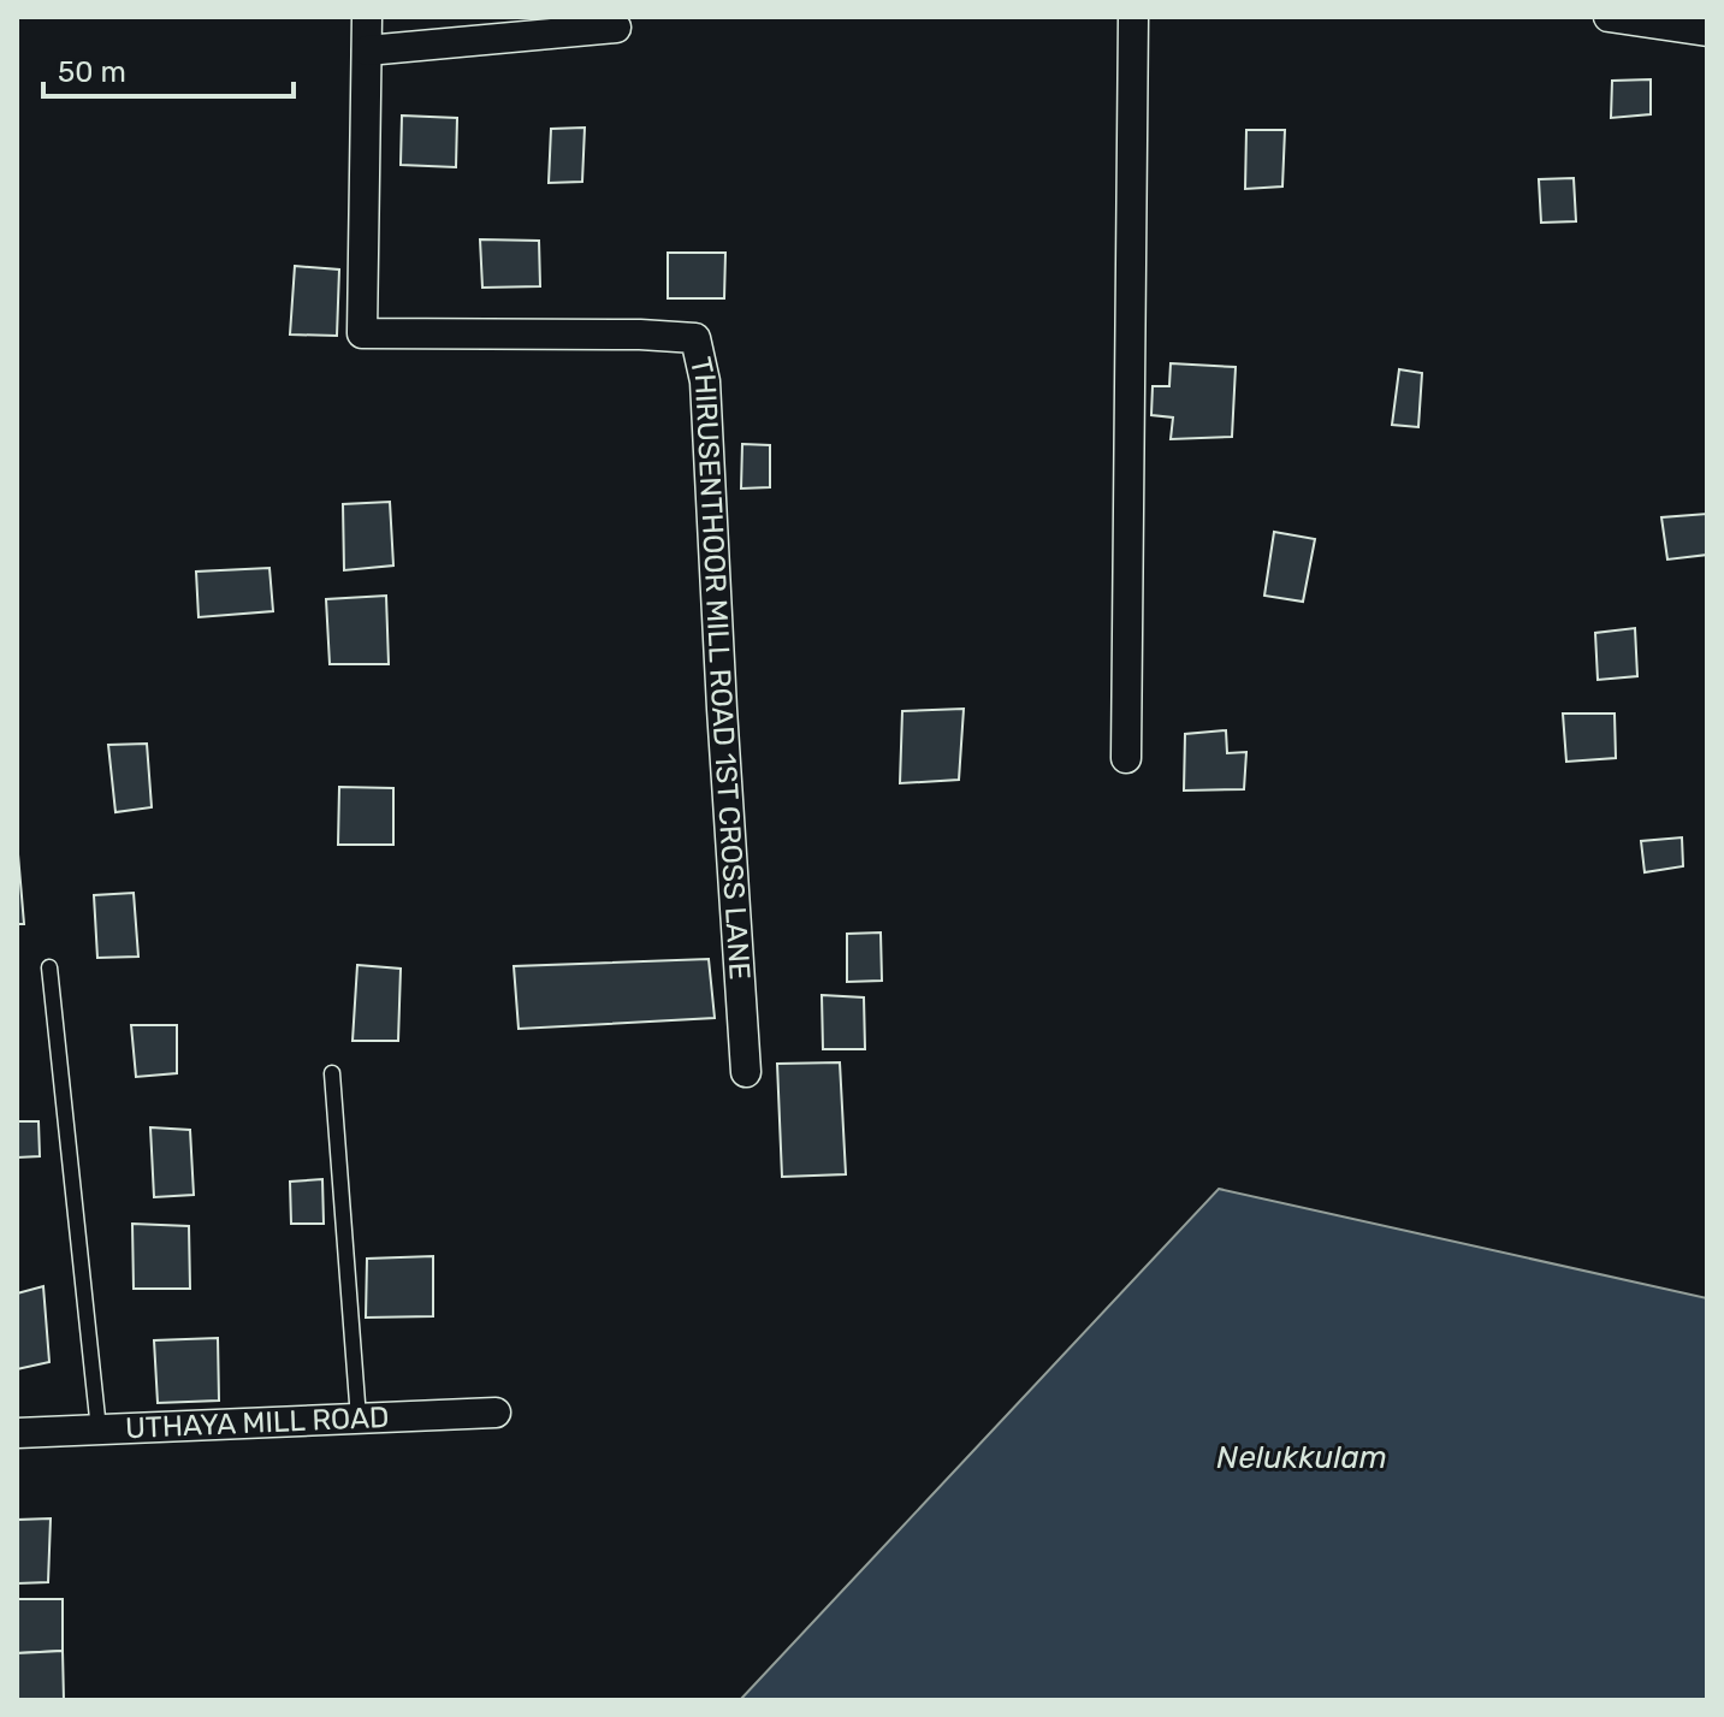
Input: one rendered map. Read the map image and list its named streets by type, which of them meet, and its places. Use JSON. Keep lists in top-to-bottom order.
{
  "streets": {
    "street": ["THIRUSENTHOOR MILL ROAD 1ST CROSS LANE", "UTHAYA MILL ROAD"]
  },
  "water": ["Nelukkulam"],
  "scale_bar": "50 m"
}
